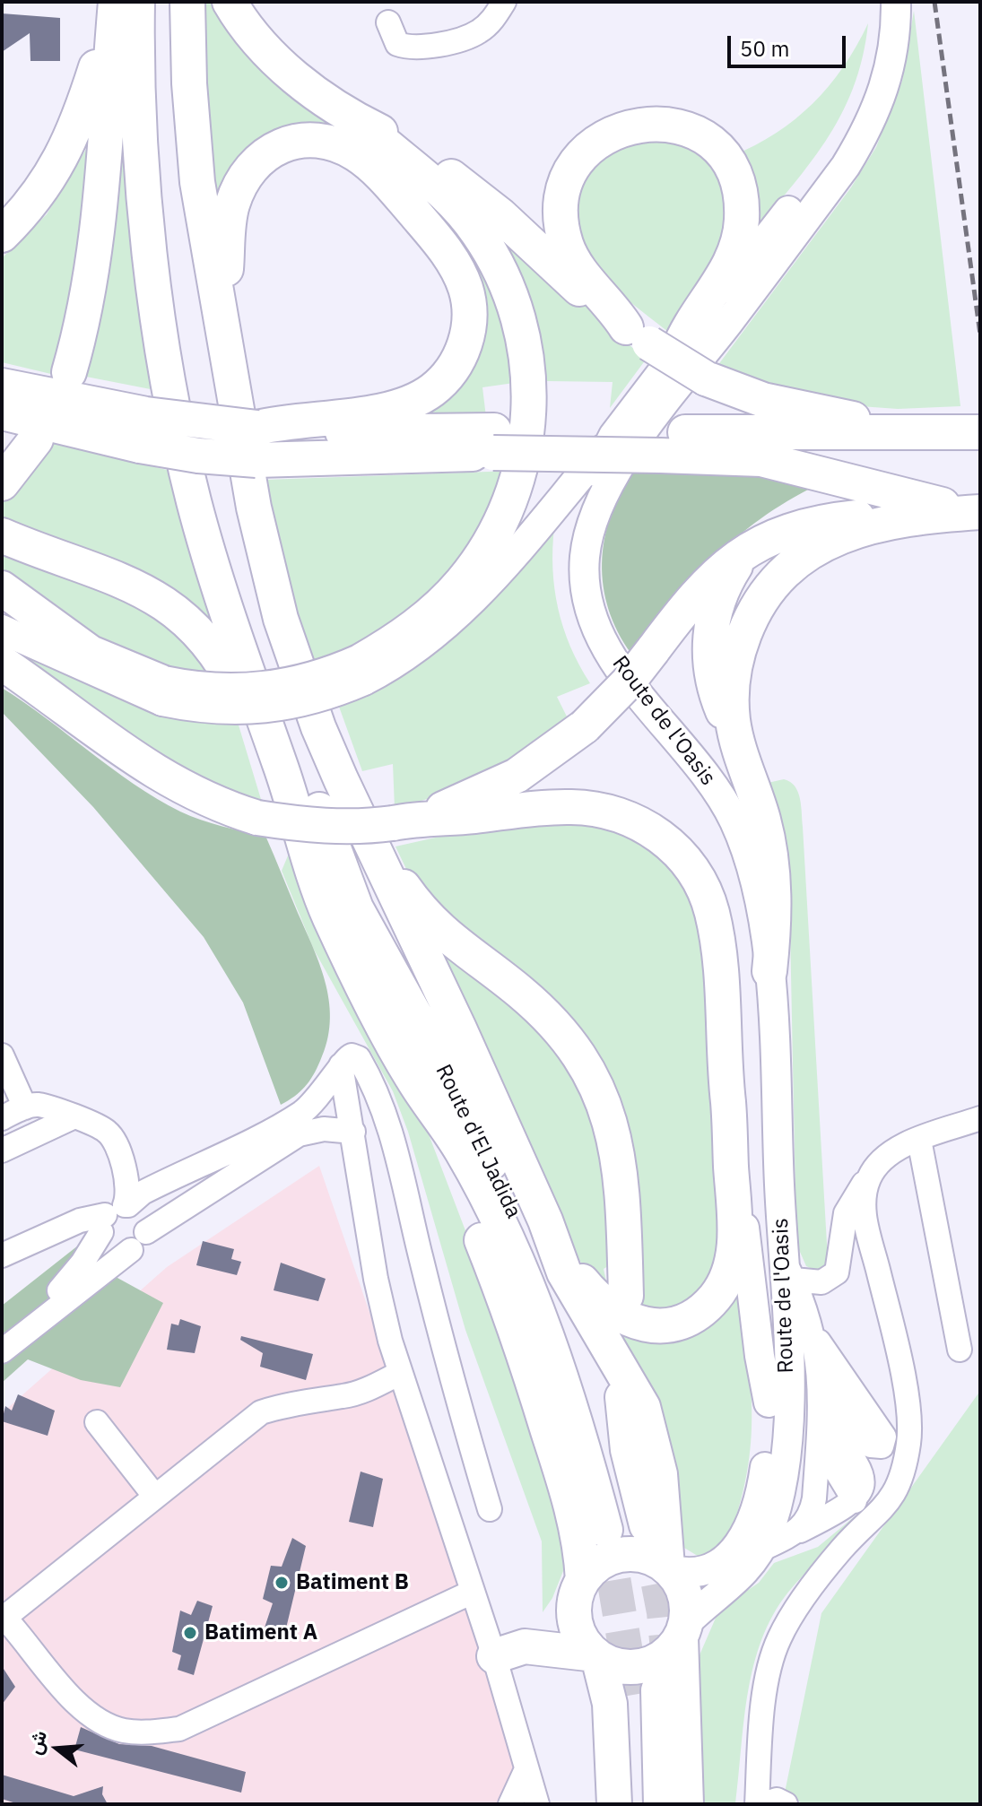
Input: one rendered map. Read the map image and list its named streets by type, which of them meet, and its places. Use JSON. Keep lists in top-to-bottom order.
{
  "streets": {
    "highway": ["Route d'El Jadida"],
    "main road": ["Route de l'Oasis"]
  },
  "places": ["Batiment B", "Batiment A"],
  "scale_bar": "50 m",
  "north": "left"
}
